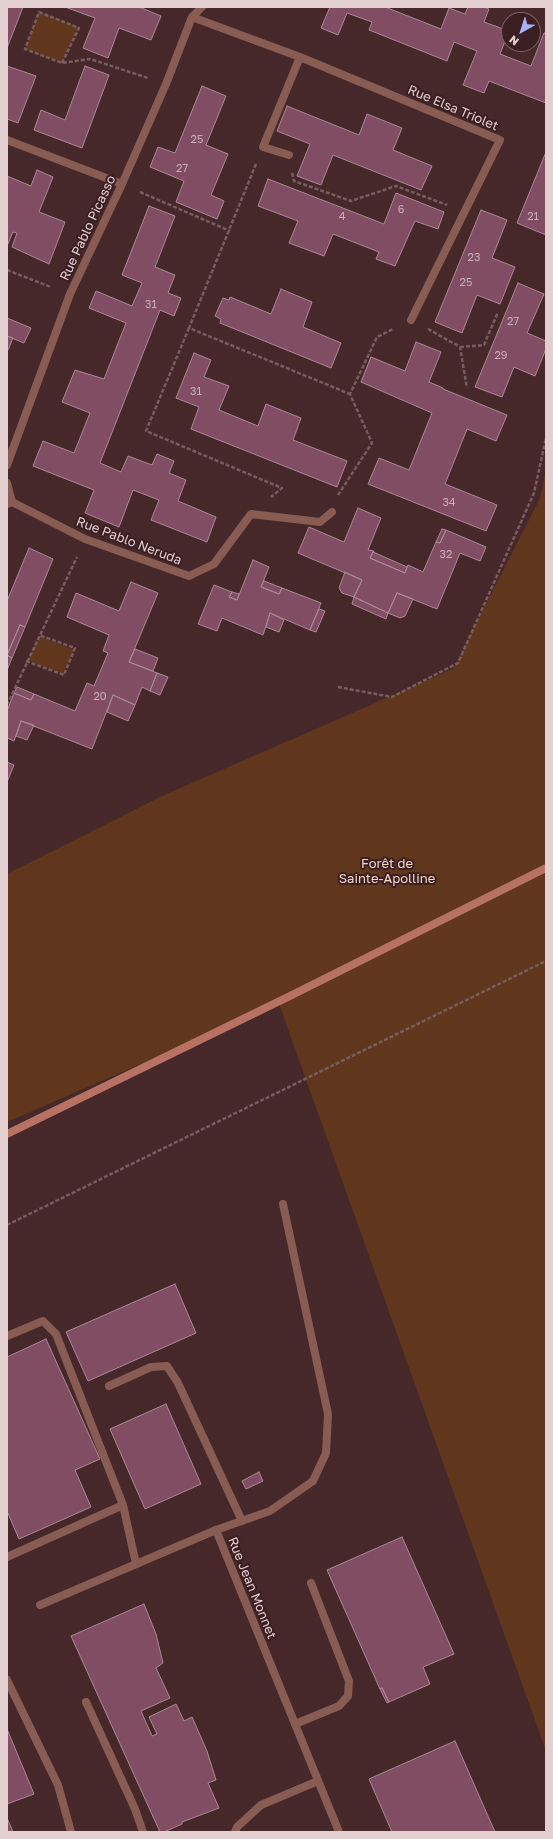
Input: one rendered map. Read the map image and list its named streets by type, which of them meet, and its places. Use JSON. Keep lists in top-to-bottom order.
{
  "streets": {
    "street": [
      "Rue Elsa Triolet",
      "Rue Pablo Picasso",
      "Rue Pablo Neruda",
      "Rue Jean Monnet"
    ]
  },
  "crossings": [
    ["Rue Elsa Triolet", "Rue Pablo Picasso"]
  ],
  "parks": ["Forêt de Sainte-Apolline"],
  "house_numbers": [
    "25",
    "27",
    "6",
    "4",
    "21",
    "23",
    "25",
    "31",
    "27",
    "29",
    "31",
    "34",
    "32",
    "20"
  ],
  "north": "bottom left"
}
